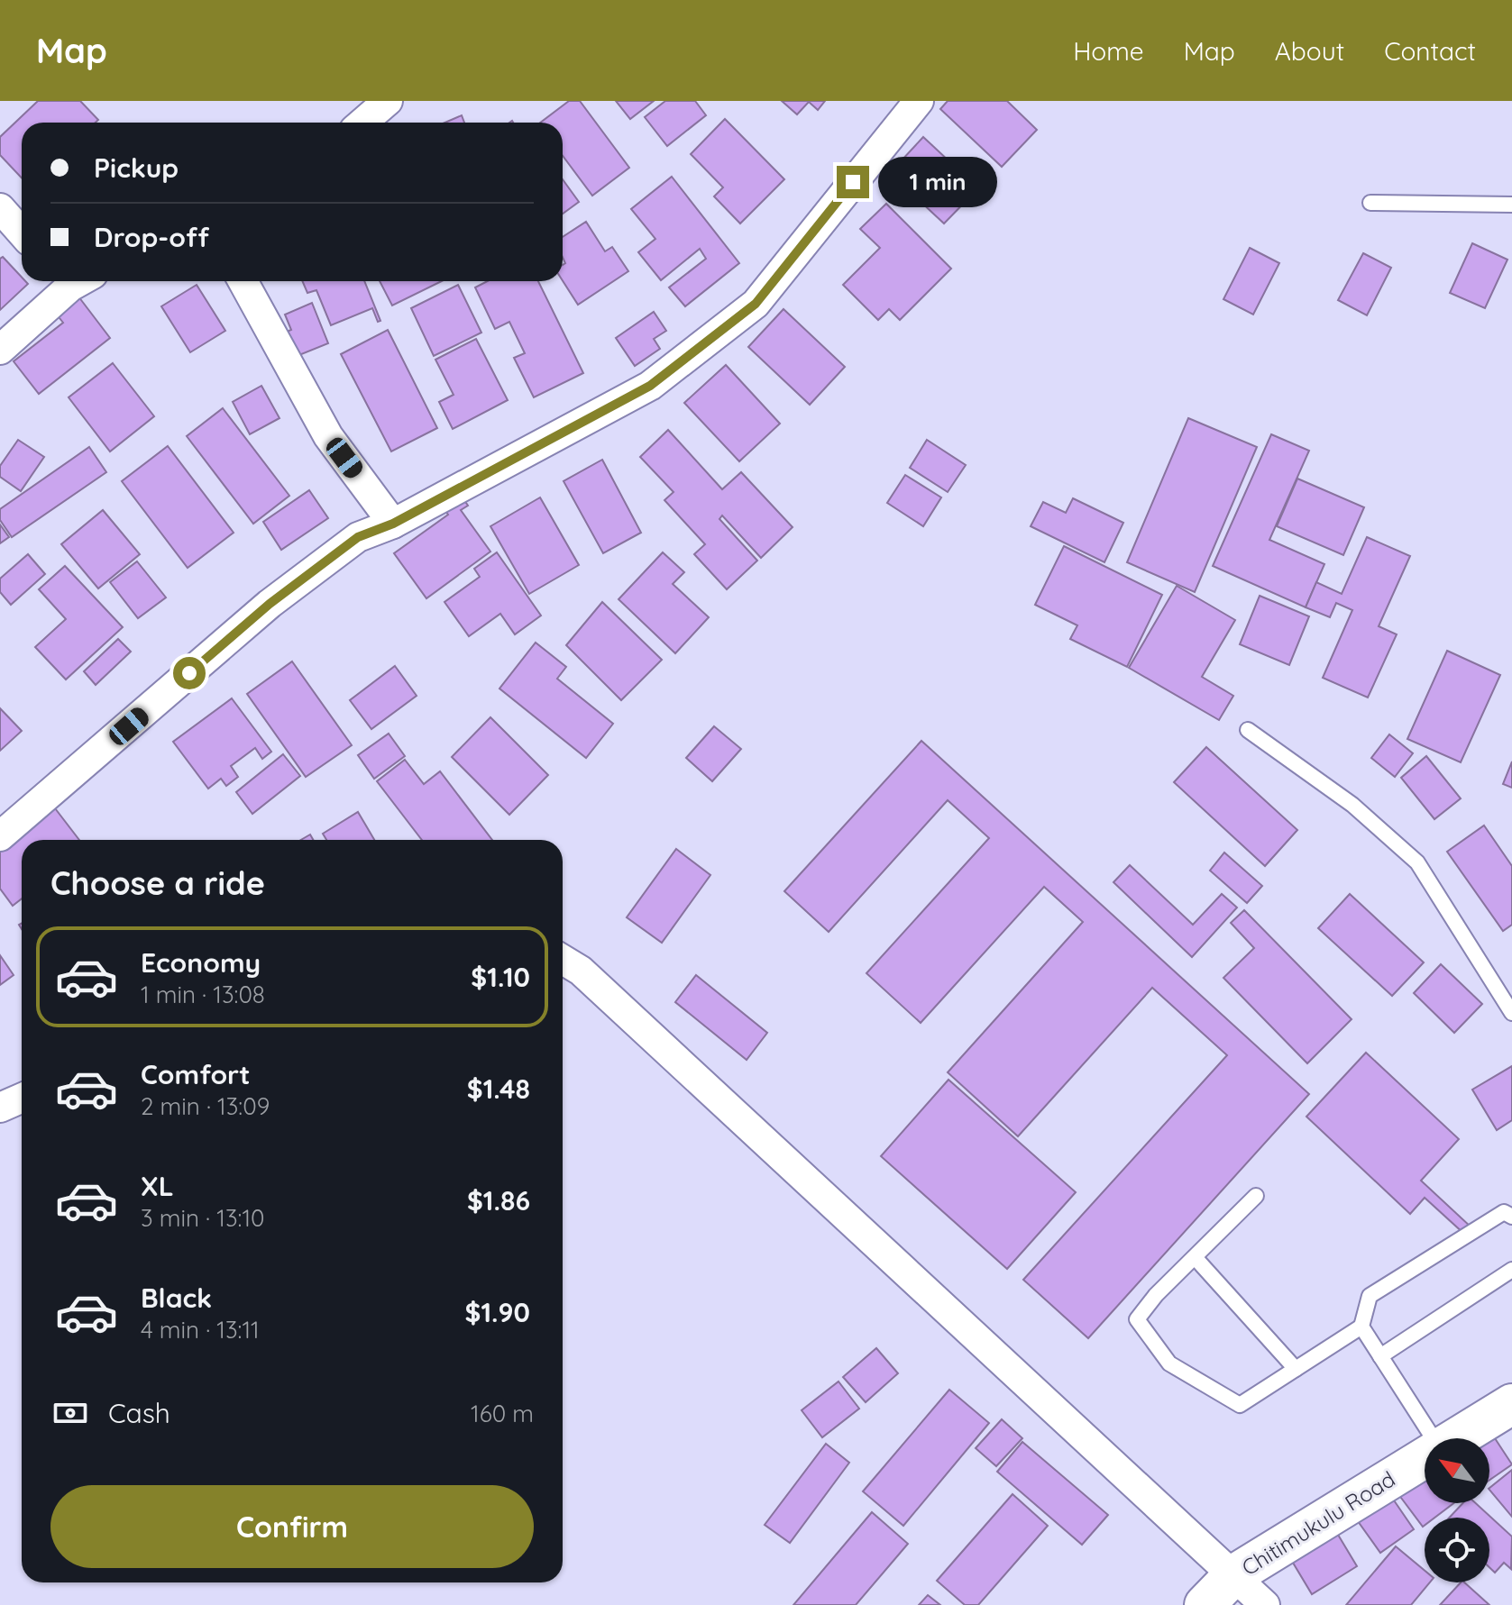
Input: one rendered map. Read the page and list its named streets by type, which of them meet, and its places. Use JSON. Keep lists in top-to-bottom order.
{
  "streets": {
    "street": ["Chitimukulu Road"]
  },
  "north": "top left",
  "page": {
    "header": "Map",
    "nav": [
      "Home",
      "Map",
      "About",
      "Contact"
    ],
    "banner": ["Pickup", "Drop-off"],
    "bubble": "1 min",
    "heading": "Choose a ride",
    "list": [
      {
        "name": "Economy",
        "note": "1 min · 13:08",
        "value": "$1.10"
      },
      {
        "name": "Comfort",
        "note": "2 min · 13:09",
        "value": "$1.48"
      },
      {
        "name": "XL",
        "note": "3 min · 13:10",
        "value": "$1.86"
      },
      {
        "name": "Black",
        "note": "4 min · 13:11",
        "value": "$1.90"
      }
    ],
    "pay": ["Cash", "160 m"],
    "buttons": "Confirm"
  }
}
